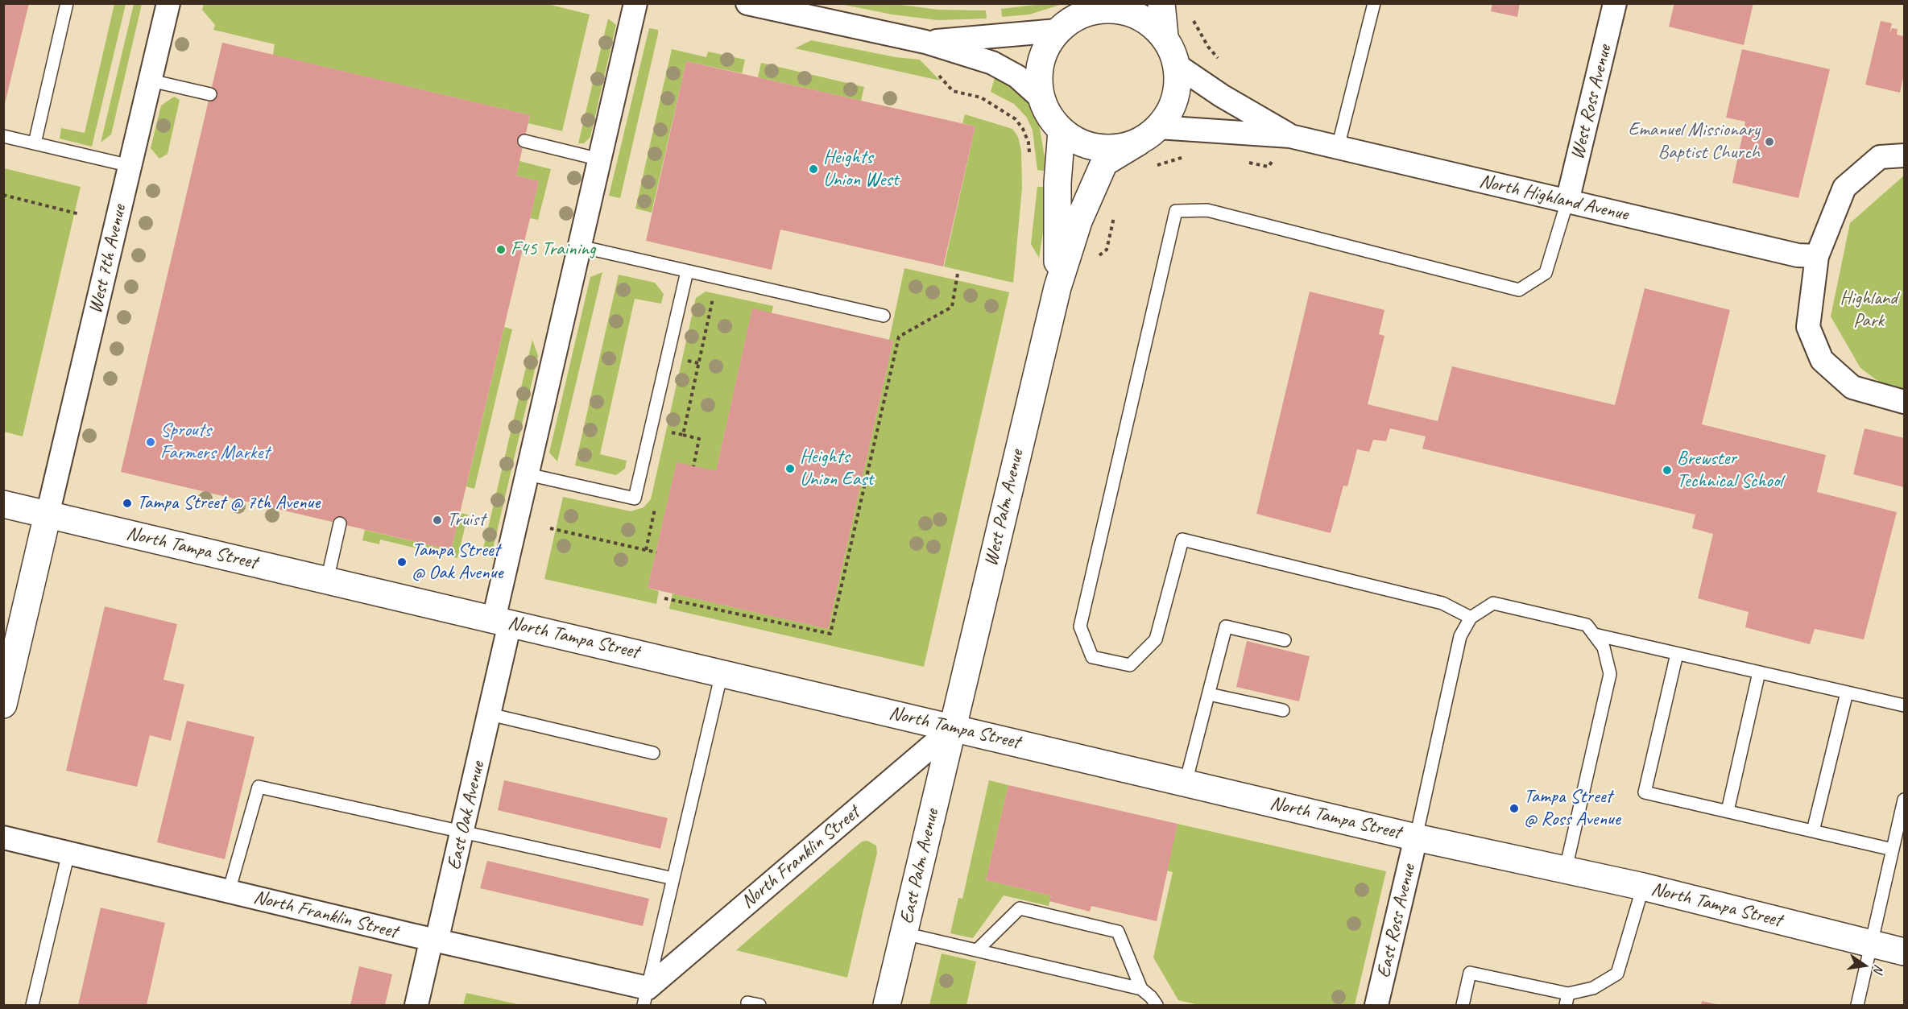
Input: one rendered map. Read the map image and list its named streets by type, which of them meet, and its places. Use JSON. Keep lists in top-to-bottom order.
{
  "streets": {
    "main road": ["West Palm Avenue", "North Tampa Street", "East Palm Avenue"],
    "street": [
      "West Ross Avenue",
      "North Highland Avenue",
      "West 7th Avenue",
      "East Oak Avenue",
      "North Franklin Street",
      "East Ross Avenue"
    ]
  },
  "crossings": [
    ["West Ross Avenue", "North Highland Avenue"],
    ["North Highland Avenue", "West Palm Avenue"],
    ["West 7th Avenue", "North Tampa Street"],
    ["West Palm Avenue", "North Tampa Street"],
    ["West Palm Avenue", "North Franklin Street"],
    ["West Palm Avenue", "East Palm Avenue"],
    ["North Tampa Street", "East Oak Avenue"],
    ["North Tampa Street", "North Franklin Street"],
    ["North Tampa Street", "East Palm Avenue"],
    ["North Tampa Street", "East Ross Avenue"],
    ["East Oak Avenue", "North Franklin Street"],
    ["North Franklin Street", "East Palm Avenue"]
  ],
  "parks": ["Highland Park"],
  "places": [
    "Emanuel Missionary Baptist Church",
    "Heights Union West",
    "F45 Training",
    "Sprouts Farmers Market",
    "Heights Union East",
    "Brewster Technical School",
    "Tampa Street @ 7th Avenue",
    "Truist",
    "Tampa Street @ Oak Avenue",
    "Tampa Street @ Ross Avenue"
  ],
  "north": "right"
}
